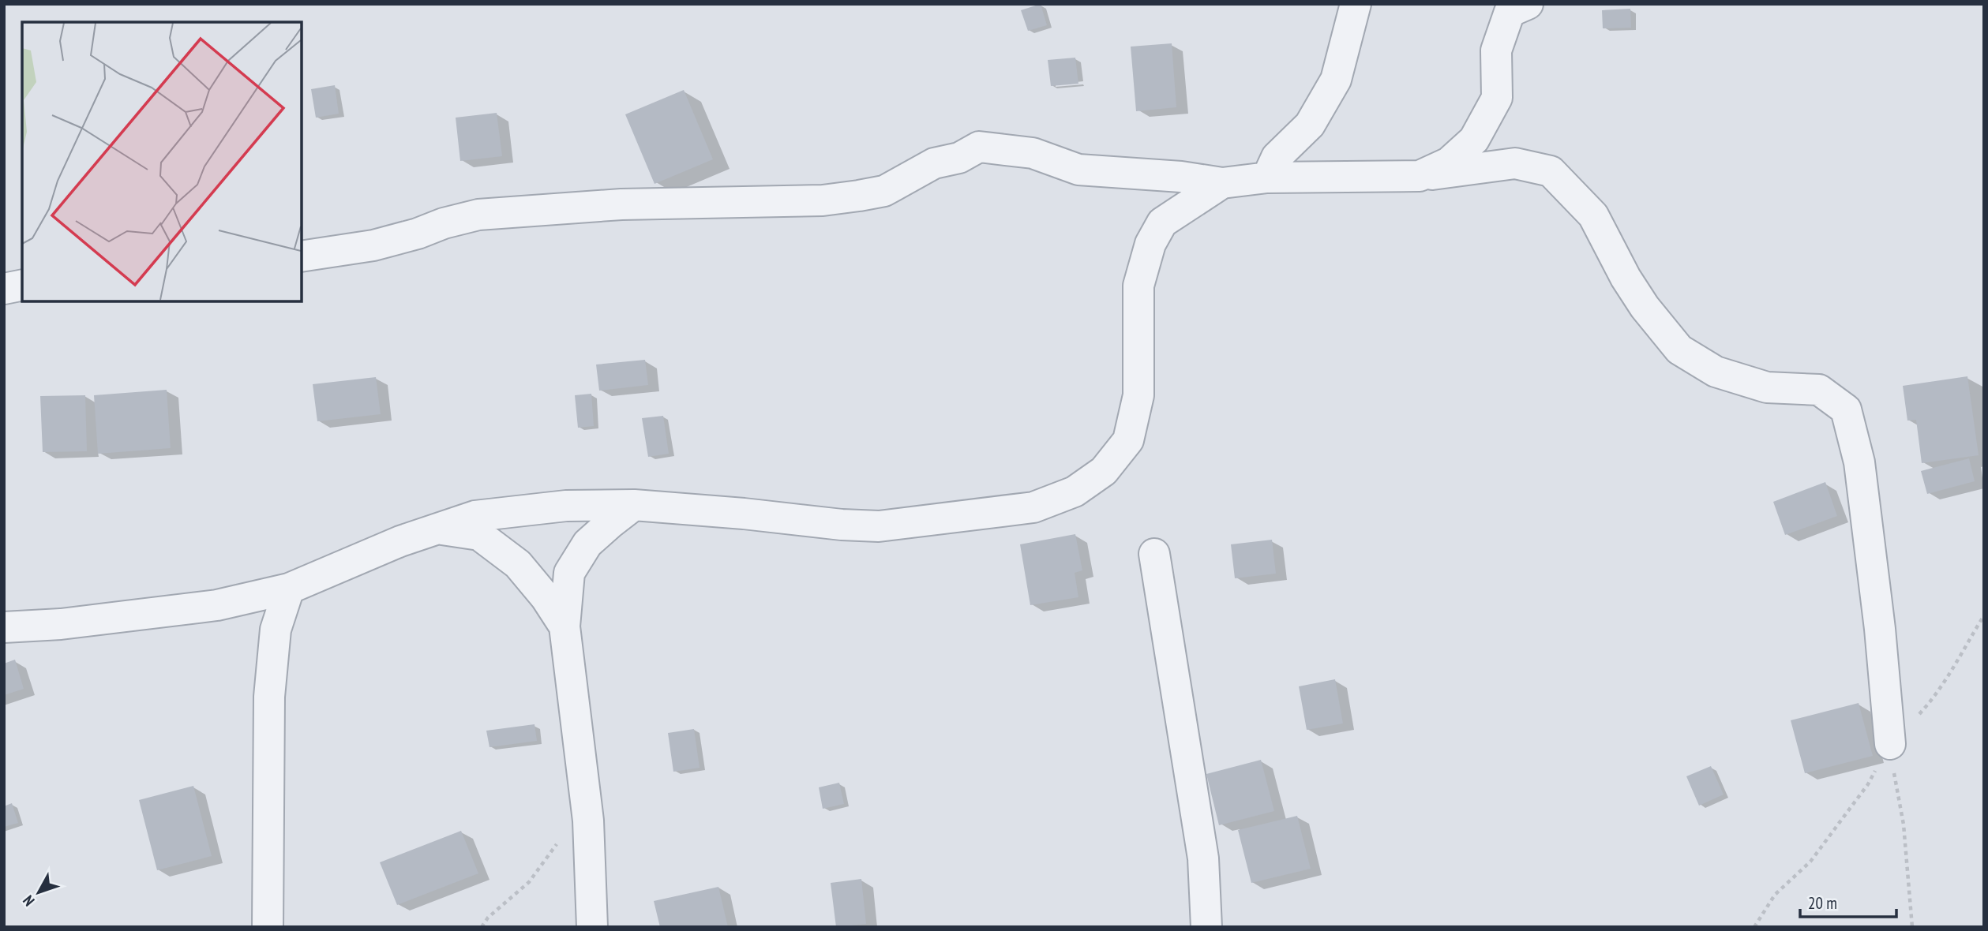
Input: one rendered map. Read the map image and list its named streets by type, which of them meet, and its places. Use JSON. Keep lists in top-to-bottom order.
{
  "scale_bar": "20 m",
  "north": "bottom left"
}
